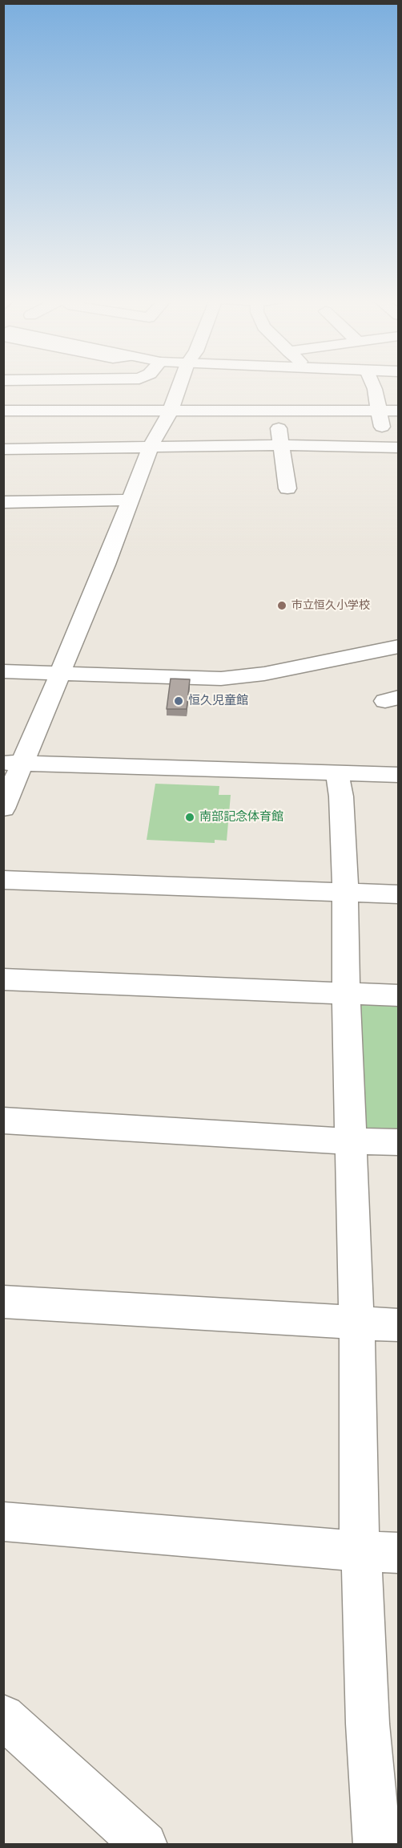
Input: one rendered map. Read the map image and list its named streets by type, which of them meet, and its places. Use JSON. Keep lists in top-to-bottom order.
{
  "places": ["市立恒久小学校", "恒久児童館", "南部記念体育館"]
}
